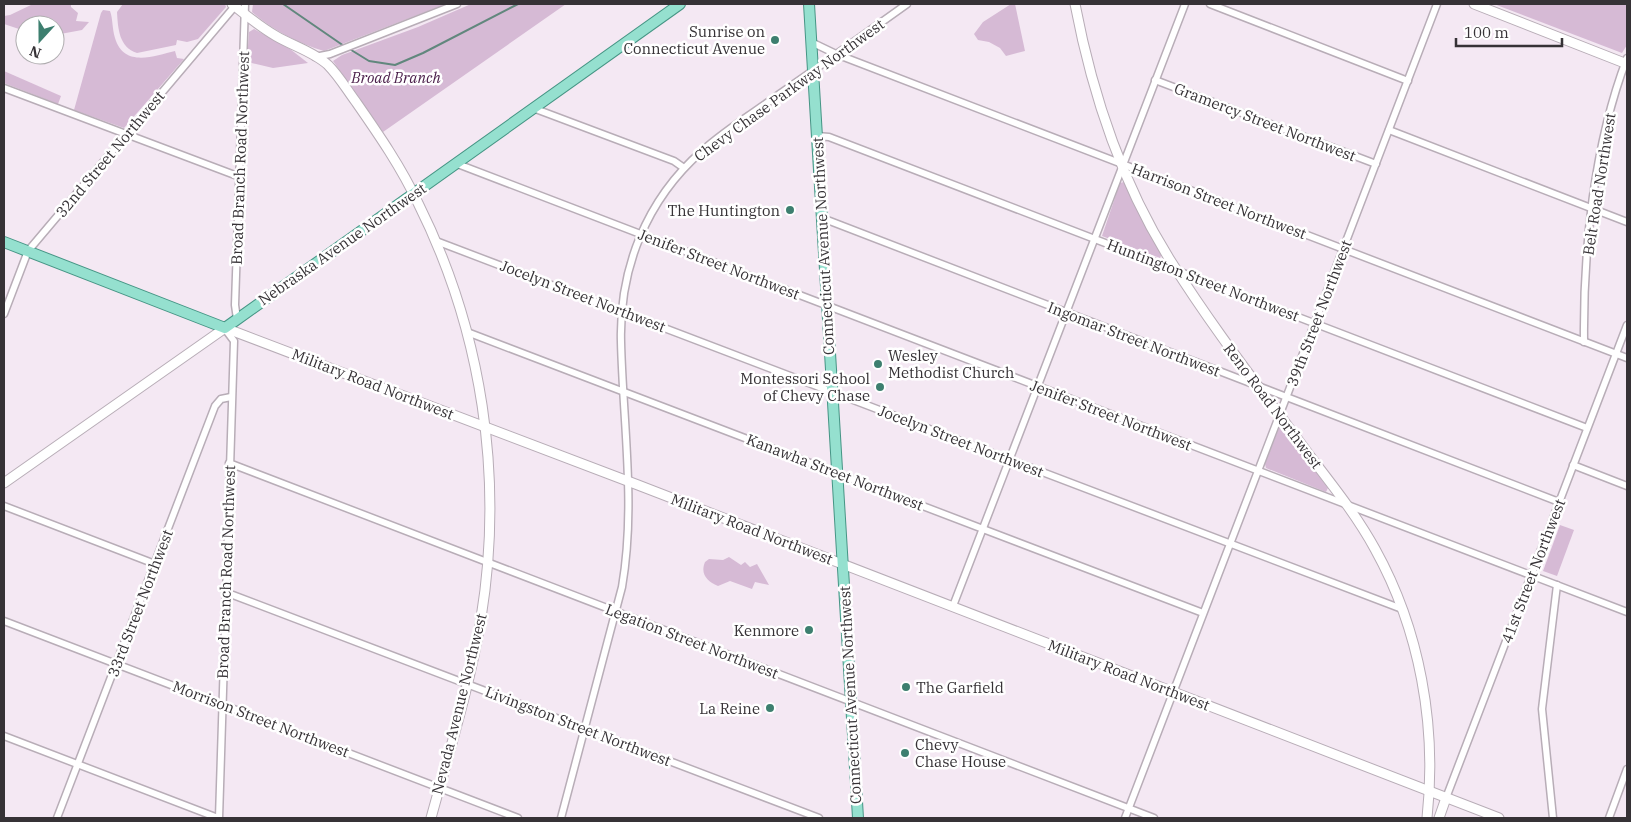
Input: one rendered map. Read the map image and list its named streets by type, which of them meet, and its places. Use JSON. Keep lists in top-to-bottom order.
{
  "streets": {
    "main road": [
      "Nebraska Avenue Northwest",
      "Connecticut Avenue Northwest",
      "Military Road Northwest",
      "Reno Road Northwest",
      "41st Street Northwest",
      "Nevada Avenue Northwest"
    ],
    "street": [
      "Chevy Chase Parkway Northwest",
      "Gramercy Street Northwest",
      "32nd Street Northwest",
      "Broad Branch Road Northwest",
      "Belt Road Northwest",
      "Harrison Street Northwest",
      "Jenifer Street Northwest",
      "Huntington Street Northwest",
      "Jocelyn Street Northwest",
      "39th Street Northwest",
      "Ingomar Street Northwest",
      "Kanawha Street Northwest",
      "33rd Street Northwest",
      "Legation Street Northwest",
      "Morrison Street Northwest",
      "Livingston Street Northwest"
    ]
  },
  "crossings": [
    ["Chevy Chase Parkway Northwest", "Harrison Street Northwest"],
    ["Chevy Chase Parkway Northwest", "Connecticut Avenue Northwest"],
    ["Chevy Chase Parkway Northwest", "Jenifer Street Northwest"],
    ["Chevy Chase Parkway Northwest", "Jocelyn Street Northwest"],
    ["Chevy Chase Parkway Northwest", "Military Road Northwest"],
    ["Chevy Chase Parkway Northwest", "Kanawha Street Northwest"],
    ["Chevy Chase Parkway Northwest", "Legation Street Northwest"],
    ["Chevy Chase Parkway Northwest", "Livingston Street Northwest"],
    ["Gramercy Street Northwest", "39th Street Northwest"],
    ["32nd Street Northwest", "Military Road Northwest"],
    ["Broad Branch Road Northwest", "Nebraska Avenue Northwest"],
    ["Broad Branch Road Northwest", "Military Road Northwest"],
    ["Broad Branch Road Northwest", "33rd Street Northwest"],
    ["Broad Branch Road Northwest", "Legation Street Northwest"],
    ["Broad Branch Road Northwest", "Nevada Avenue Northwest"],
    ["Broad Branch Road Northwest", "Morrison Street Northwest"],
    ["Broad Branch Road Northwest", "Livingston Street Northwest"],
    ["Belt Road Northwest", "Harrison Street Northwest"],
    ["Harrison Street Northwest", "Connecticut Avenue Northwest"],
    ["Harrison Street Northwest", "39th Street Northwest"],
    ["Harrison Street Northwest", "Reno Road Northwest"],
    ["Harrison Street Northwest", "41st Street Northwest"],
    ["Nebraska Avenue Northwest", "Jenifer Street Northwest"],
    ["Nebraska Avenue Northwest", "Military Road Northwest"],
    ["Nebraska Avenue Northwest", "Nevada Avenue Northwest"],
    ["Connecticut Avenue Northwest", "Jenifer Street Northwest"],
    ["Connecticut Avenue Northwest", "Huntington Street Northwest"],
    ["Connecticut Avenue Northwest", "Jocelyn Street Northwest"],
    ["Connecticut Avenue Northwest", "Ingomar Street Northwest"],
    ["Connecticut Avenue Northwest", "Military Road Northwest"],
    ["Connecticut Avenue Northwest", "Kanawha Street Northwest"],
    ["Connecticut Avenue Northwest", "Legation Street Northwest"],
    ["Jenifer Street Northwest", "39th Street Northwest"],
    ["Jenifer Street Northwest", "Reno Road Northwest"],
    ["Jenifer Street Northwest", "41st Street Northwest"],
    ["Huntington Street Northwest", "39th Street Northwest"],
    ["Huntington Street Northwest", "Reno Road Northwest"],
    ["Huntington Street Northwest", "41st Street Northwest"],
    ["Jocelyn Street Northwest", "39th Street Northwest"],
    ["Jocelyn Street Northwest", "Reno Road Northwest"],
    ["Jocelyn Street Northwest", "Nevada Avenue Northwest"],
    ["39th Street Northwest", "Ingomar Street Northwest"],
    ["39th Street Northwest", "Military Road Northwest"],
    ["39th Street Northwest", "Reno Road Northwest"],
    ["39th Street Northwest", "Kanawha Street Northwest"],
    ["39th Street Northwest", "Legation Street Northwest"],
    ["Ingomar Street Northwest", "Reno Road Northwest"],
    ["Ingomar Street Northwest", "41st Street Northwest"],
    ["Military Road Northwest", "Reno Road Northwest"],
    ["Military Road Northwest", "41st Street Northwest"],
    ["Military Road Northwest", "Nevada Avenue Northwest"],
    ["Kanawha Street Northwest", "Nevada Avenue Northwest"],
    ["33rd Street Northwest", "Morrison Street Northwest"],
    ["Legation Street Northwest", "Nevada Avenue Northwest"],
    ["Nevada Avenue Northwest", "Morrison Street Northwest"],
    ["Nevada Avenue Northwest", "Livingston Street Northwest"]
  ],
  "parks": ["Broad Branch"],
  "places": [
    "Sunrise on Connecticut Avenue",
    "The Huntington",
    "Wesley Methodist Church",
    "Montessori School of Chevy Chase",
    "Kenmore",
    "The Garfield",
    "La Reine",
    "Chevy Chase House"
  ],
  "scale_bar": "100 m",
  "north": "bottom"
}
